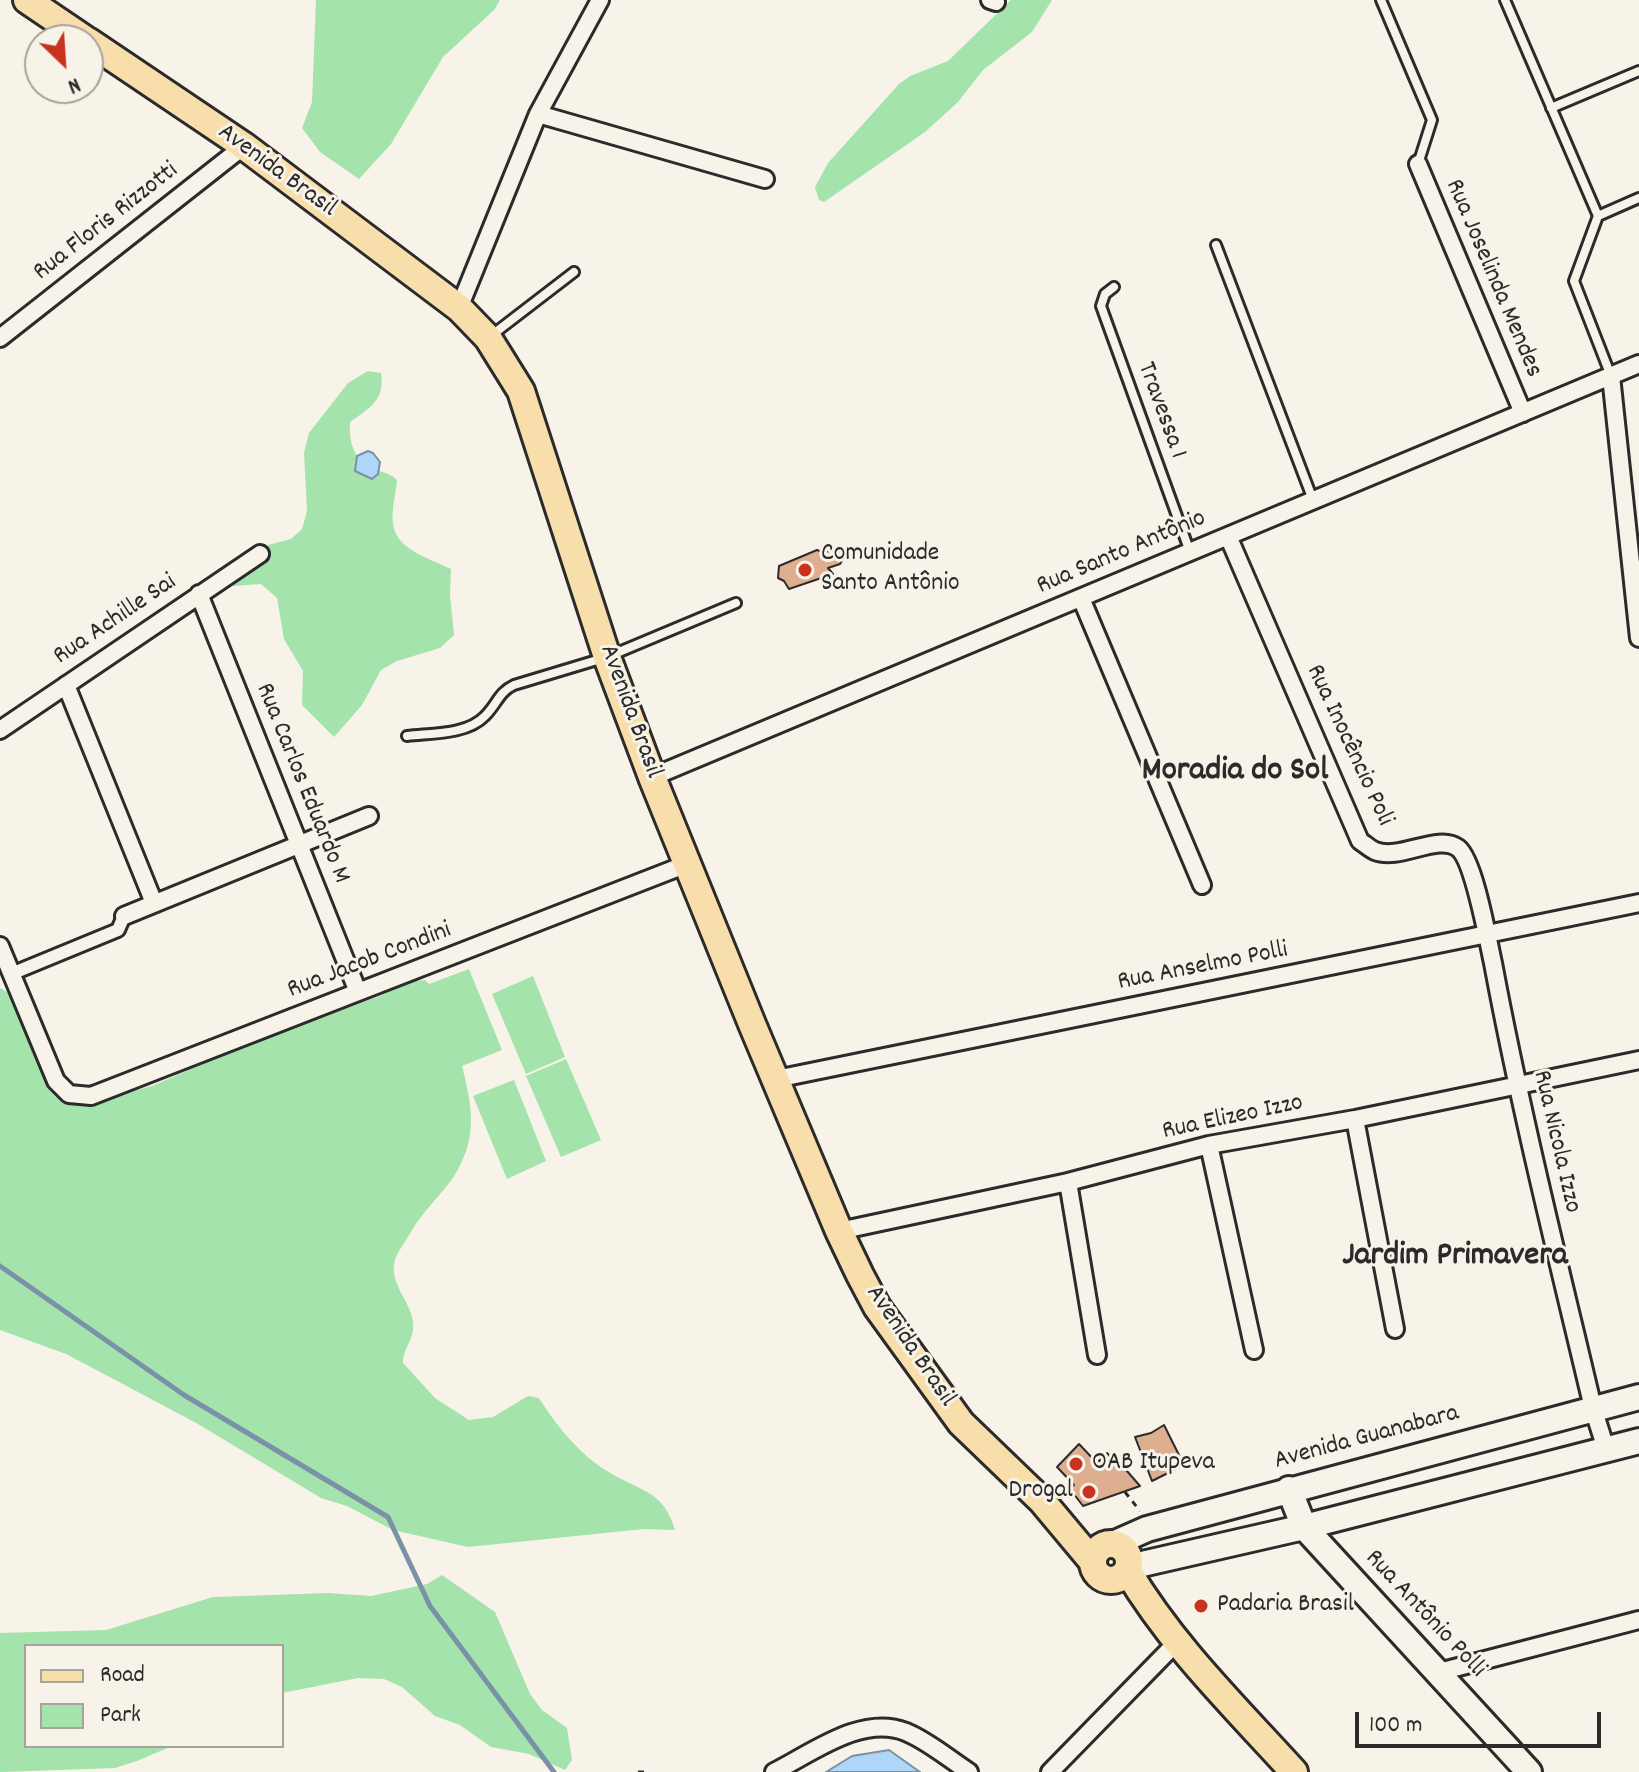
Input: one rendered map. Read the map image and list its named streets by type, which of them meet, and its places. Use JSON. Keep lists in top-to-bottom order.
{
  "streets": {
    "main road": ["Avenida Brasil", "Avenida Guanabara", "Rua Antônio Polli"],
    "street": [
      "Rua Floris Rizzotti",
      "Rua Joselinda Mendes",
      "Rua Santo Antônio",
      "Rua Achille Sai",
      "Rua Inocêncio Poli",
      "Rua Carlos Eduardo M",
      "Rua Jacob Condini",
      "Rua Anselmo Polli",
      "Rua Elizeo Izzo",
      "Rua Nicola Izzo"
    ],
    "lane": ["Travessa 1"]
  },
  "crossings": [
    ["Avenida Brasil", "Rua Floris Rizzotti"],
    ["Avenida Brasil", "Rua Santo Antônio"],
    ["Avenida Brasil", "Rua Jacob Condini"],
    ["Avenida Brasil", "Rua Anselmo Polli"],
    ["Avenida Brasil", "Rua Elizeo Izzo"],
    ["Avenida Brasil", "Avenida Guanabara"],
    ["Rua Joselinda Mendes", "Rua Santo Antônio"],
    ["Travessa 1", "Rua Santo Antônio"],
    ["Rua Santo Antônio", "Rua Inocêncio Poli"],
    ["Rua Achille Sai", "Rua Carlos Eduardo M"],
    ["Rua Inocêncio Poli", "Rua Nicola Izzo"],
    ["Rua Carlos Eduardo M", "Rua Jacob Condini"],
    ["Rua Anselmo Polli", "Rua Nicola Izzo"],
    ["Rua Elizeo Izzo", "Rua Nicola Izzo"],
    ["Rua Nicola Izzo", "Avenida Guanabara"],
    ["Avenida Guanabara", "Rua Antônio Polli"]
  ],
  "districts": ["Moradia do Sol", "Jardim Primavera"],
  "places": [
    "Comunidade Santo Antônio",
    "OAB Itupeva",
    "Drogal",
    "Padaria Brasil"
  ],
  "legend": ["Road", "Park"],
  "scale_bar": "100 m",
  "north": "bottom right"
}
